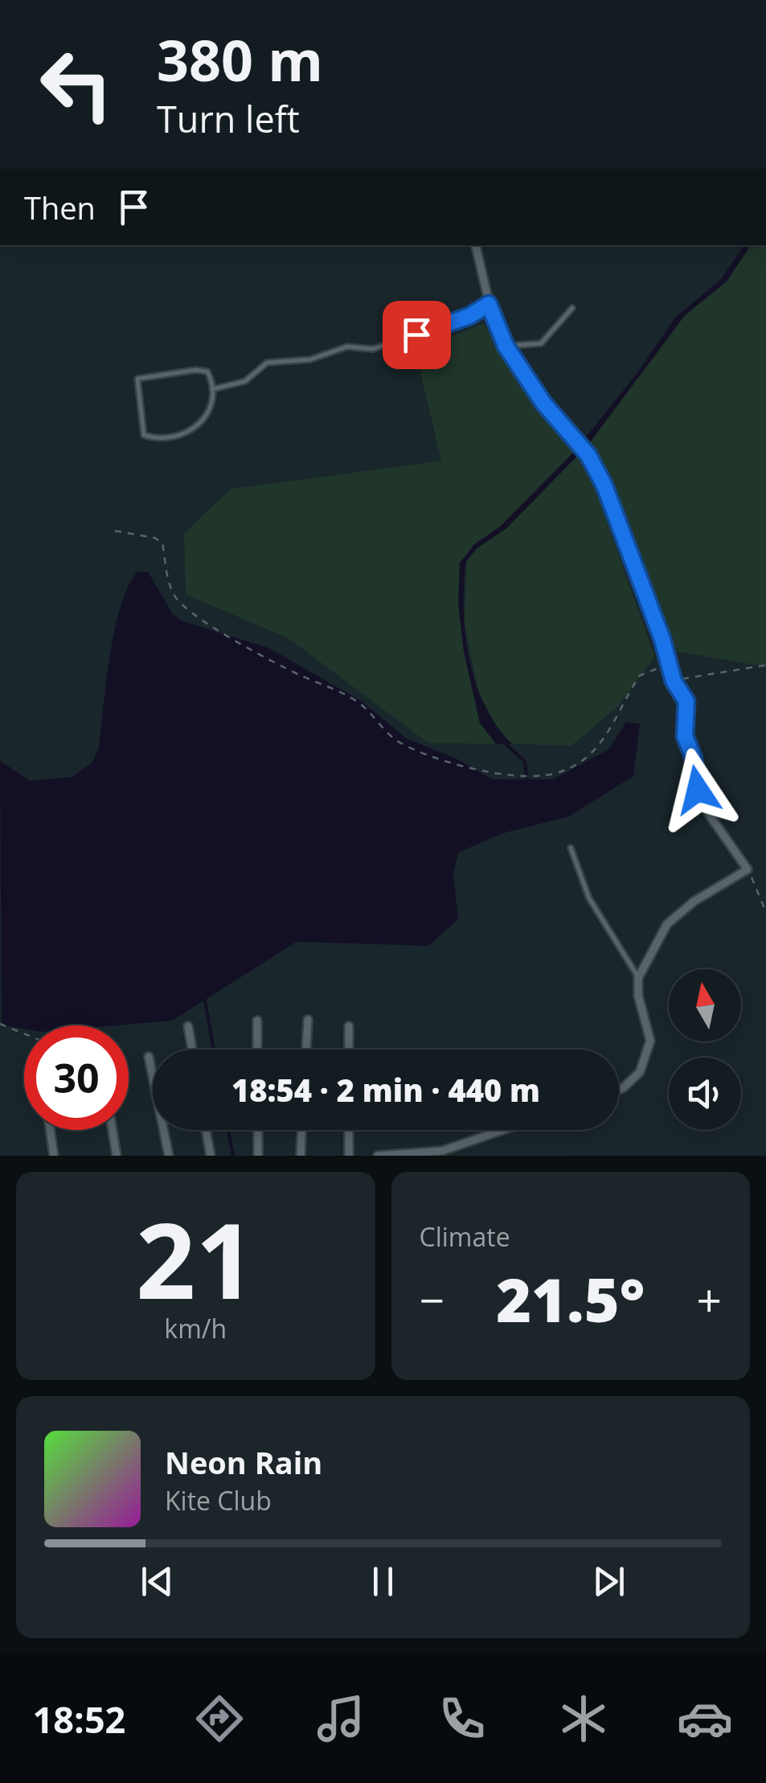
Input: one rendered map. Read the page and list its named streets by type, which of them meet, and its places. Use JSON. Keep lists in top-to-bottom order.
{
  "north": "top",
  "page": {
    "turn": ["380 m", "Turn left"],
    "then": "Then",
    "limit": "30",
    "trip": "18:54 · 2 min · 440 m",
    "tile": [
      ["21", "km/h"],
      "Climate"
    ],
    "heat": ["−", "21.5°", "+"],
    "song": ["Neon Rain", "Kite Club"],
    "tabs": "18:52"
  }
}
